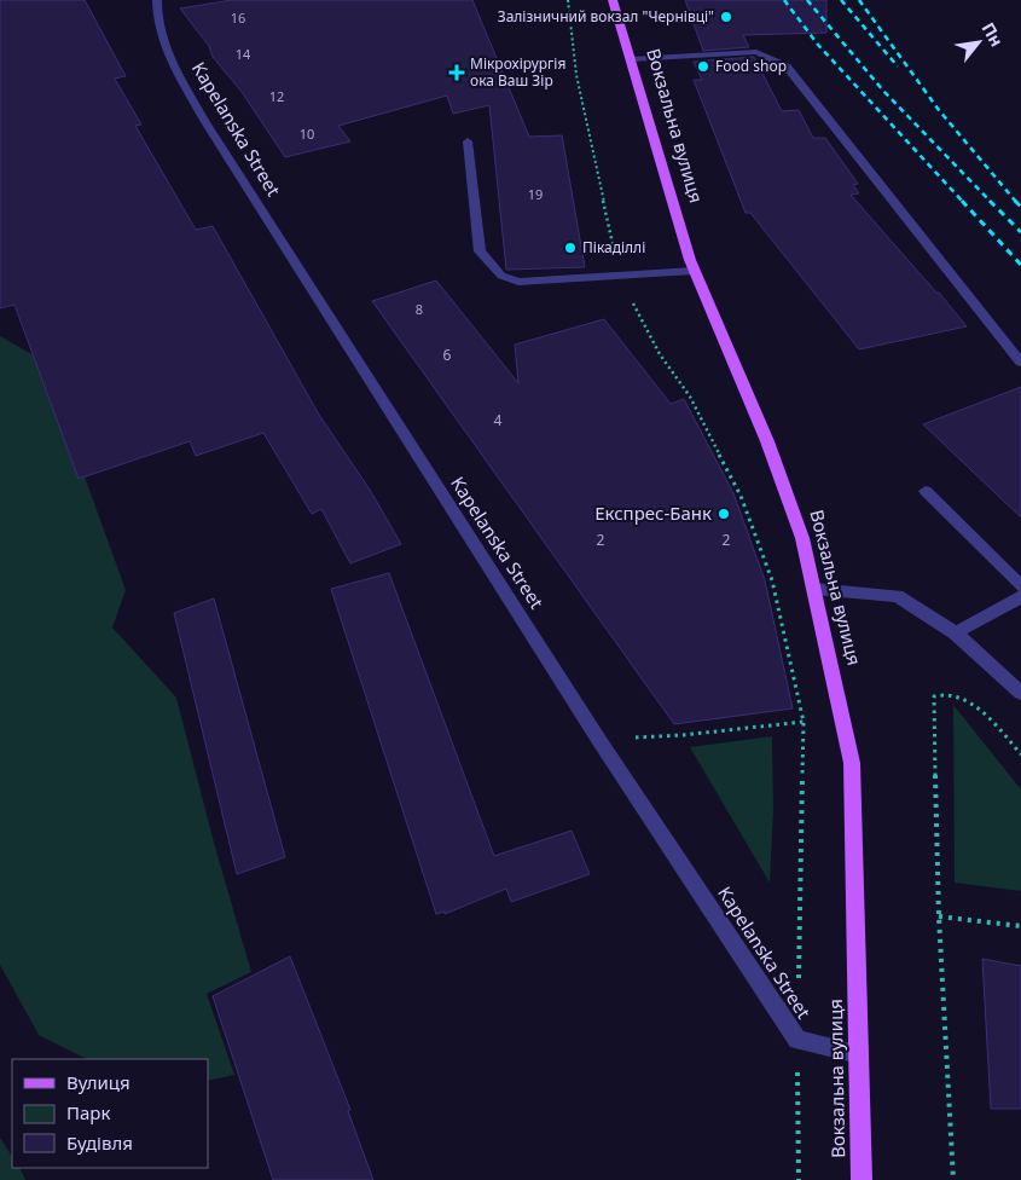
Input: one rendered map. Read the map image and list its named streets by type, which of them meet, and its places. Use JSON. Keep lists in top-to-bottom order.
{
  "streets": {
    "main road": ["Вокзальна вулиця"],
    "street": ["Kapelanska Street"]
  },
  "crossings": [
    ["Вокзальна вулиця", "Kapelanska Street"]
  ],
  "places": {
    "other": [
      "Залізничний вокзал \"Чернівці\"",
      "Food shop",
      "Пікаділлі",
      "Eкспрес-Банк"
    ],
    "health": ["Мікрохірургія ока Ваш Зір"]
  },
  "house_numbers": [
    "16",
    "14",
    "12",
    "10",
    "19",
    "8",
    "6",
    "4",
    "2",
    "2"
  ],
  "legend": ["Вулиця", "Парк", "Будівля"],
  "north": "top right"
}
